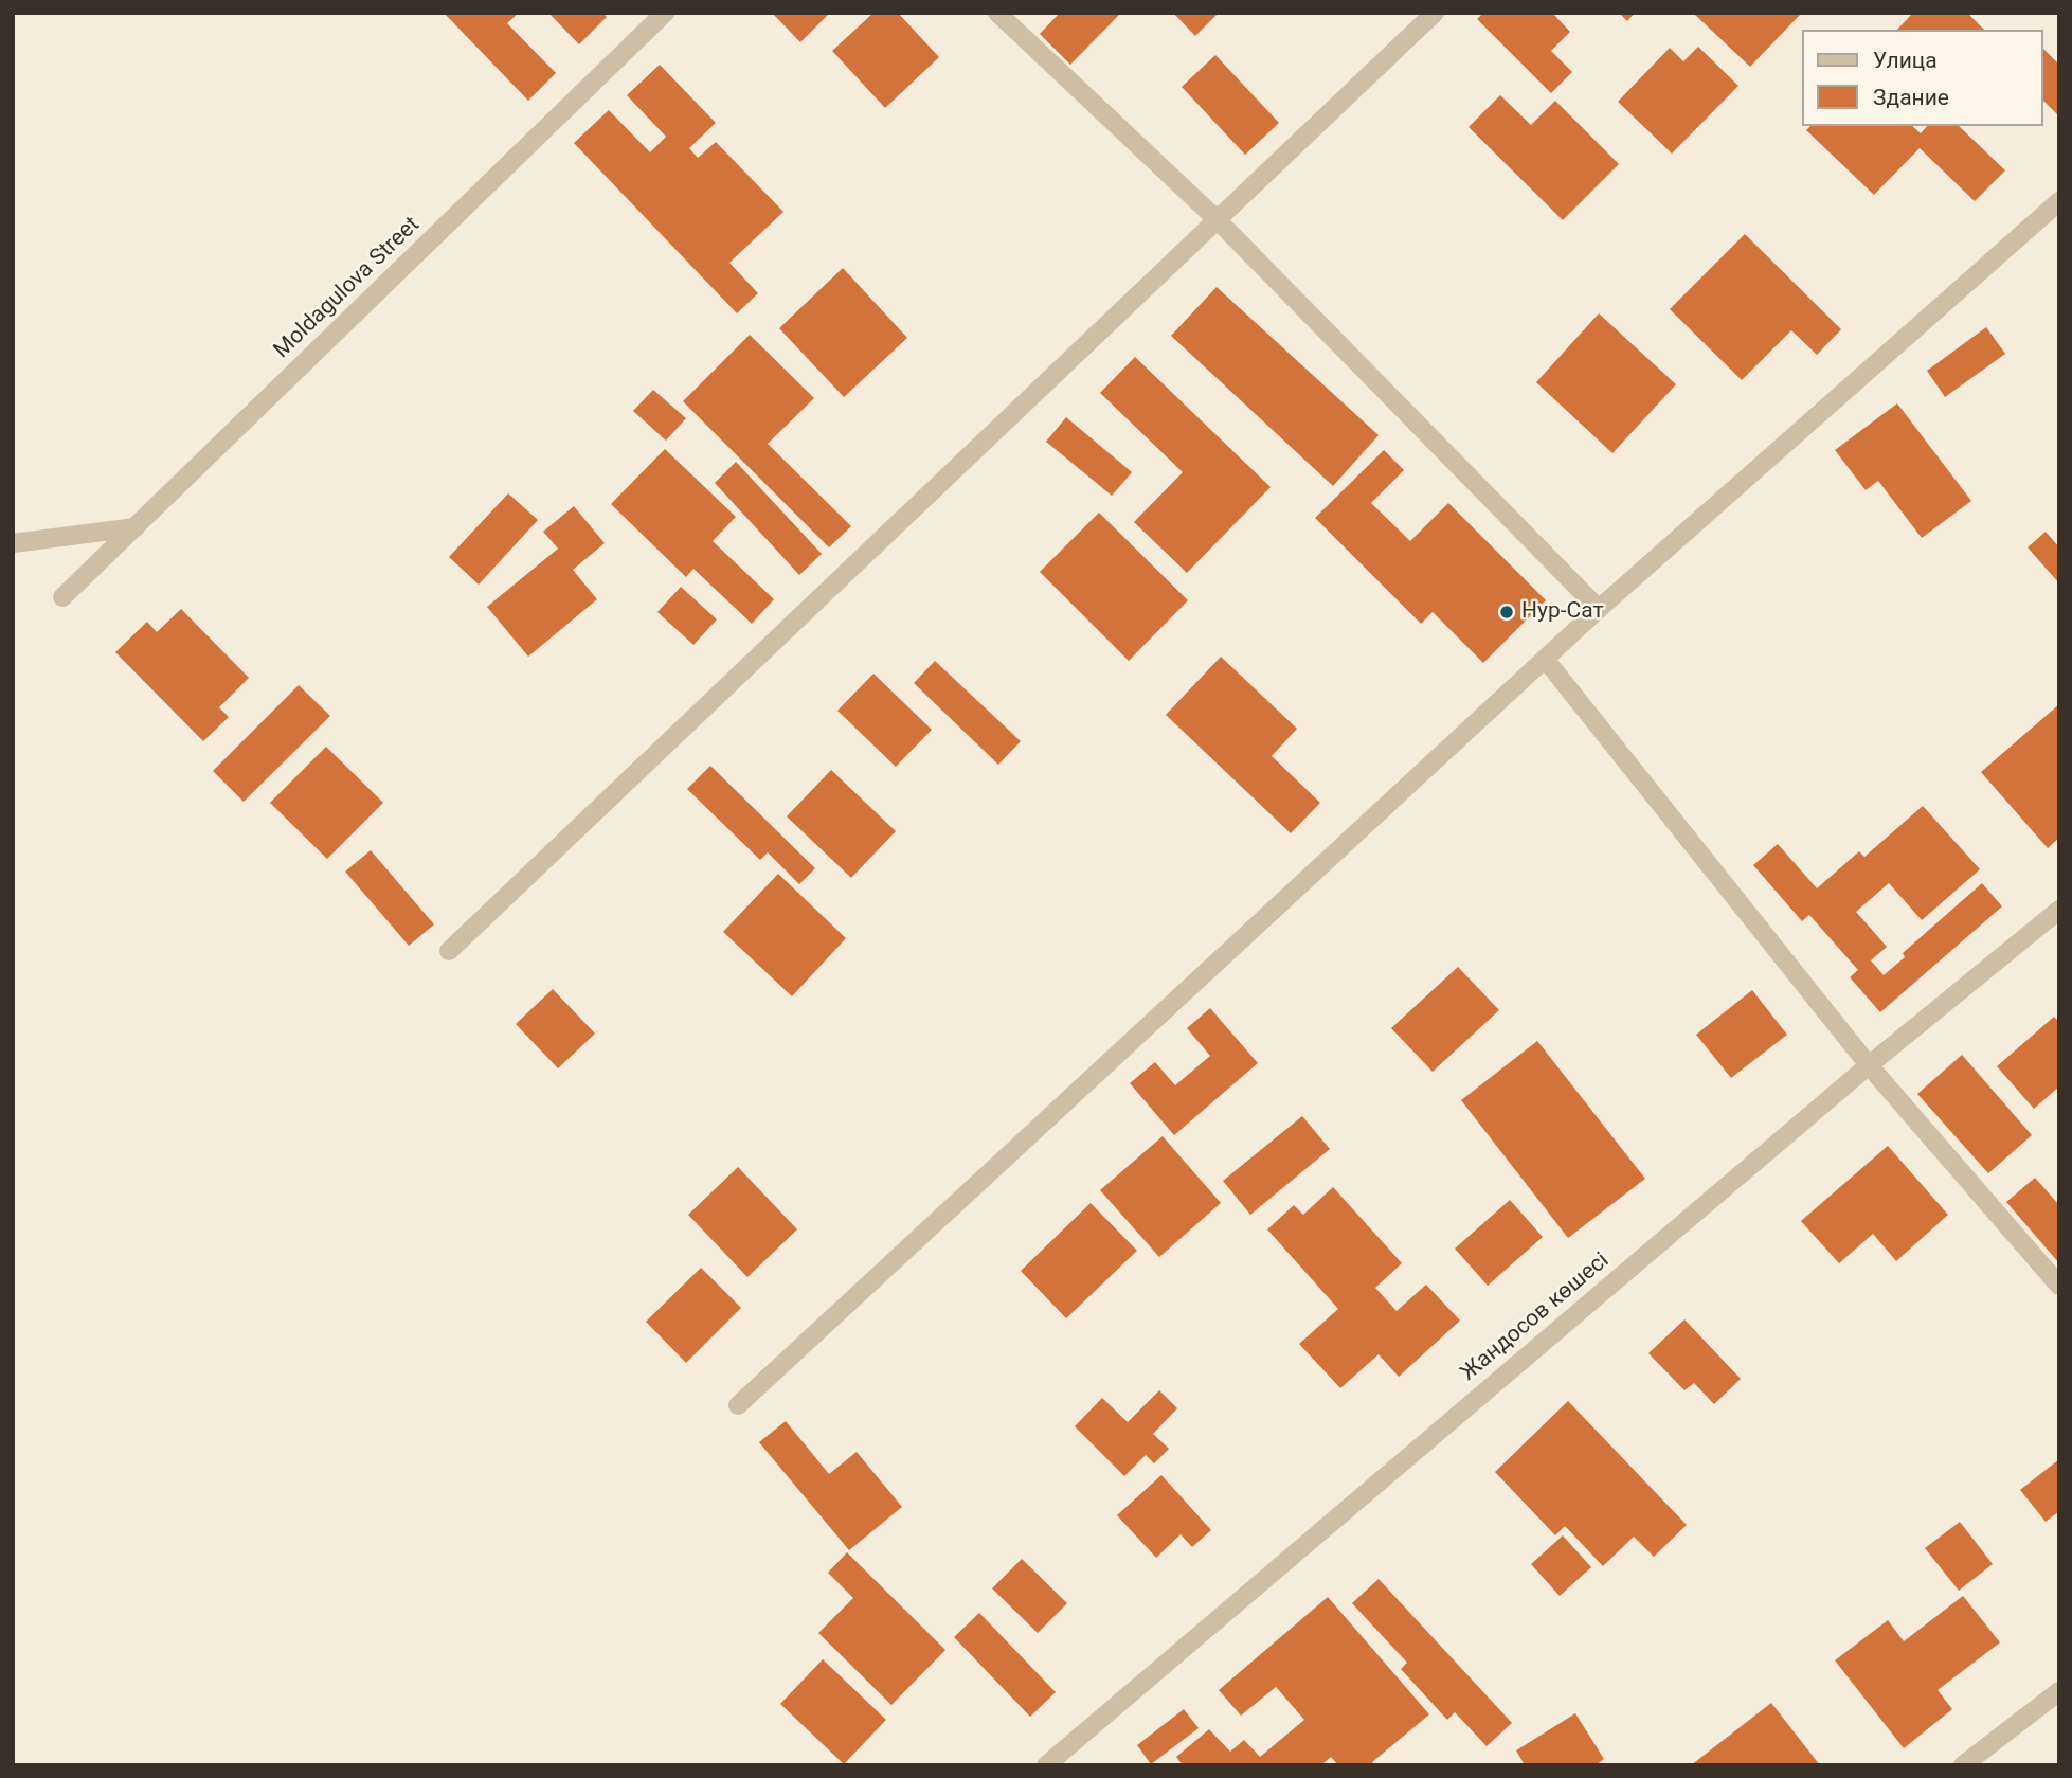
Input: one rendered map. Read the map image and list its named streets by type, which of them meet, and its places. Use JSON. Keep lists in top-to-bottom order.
{
  "streets": {
    "street": ["Moldagulova Street", "Жандосов көшесі"]
  },
  "places": ["Нур-Сат"],
  "legend": ["Улица", "Здание"]
}
